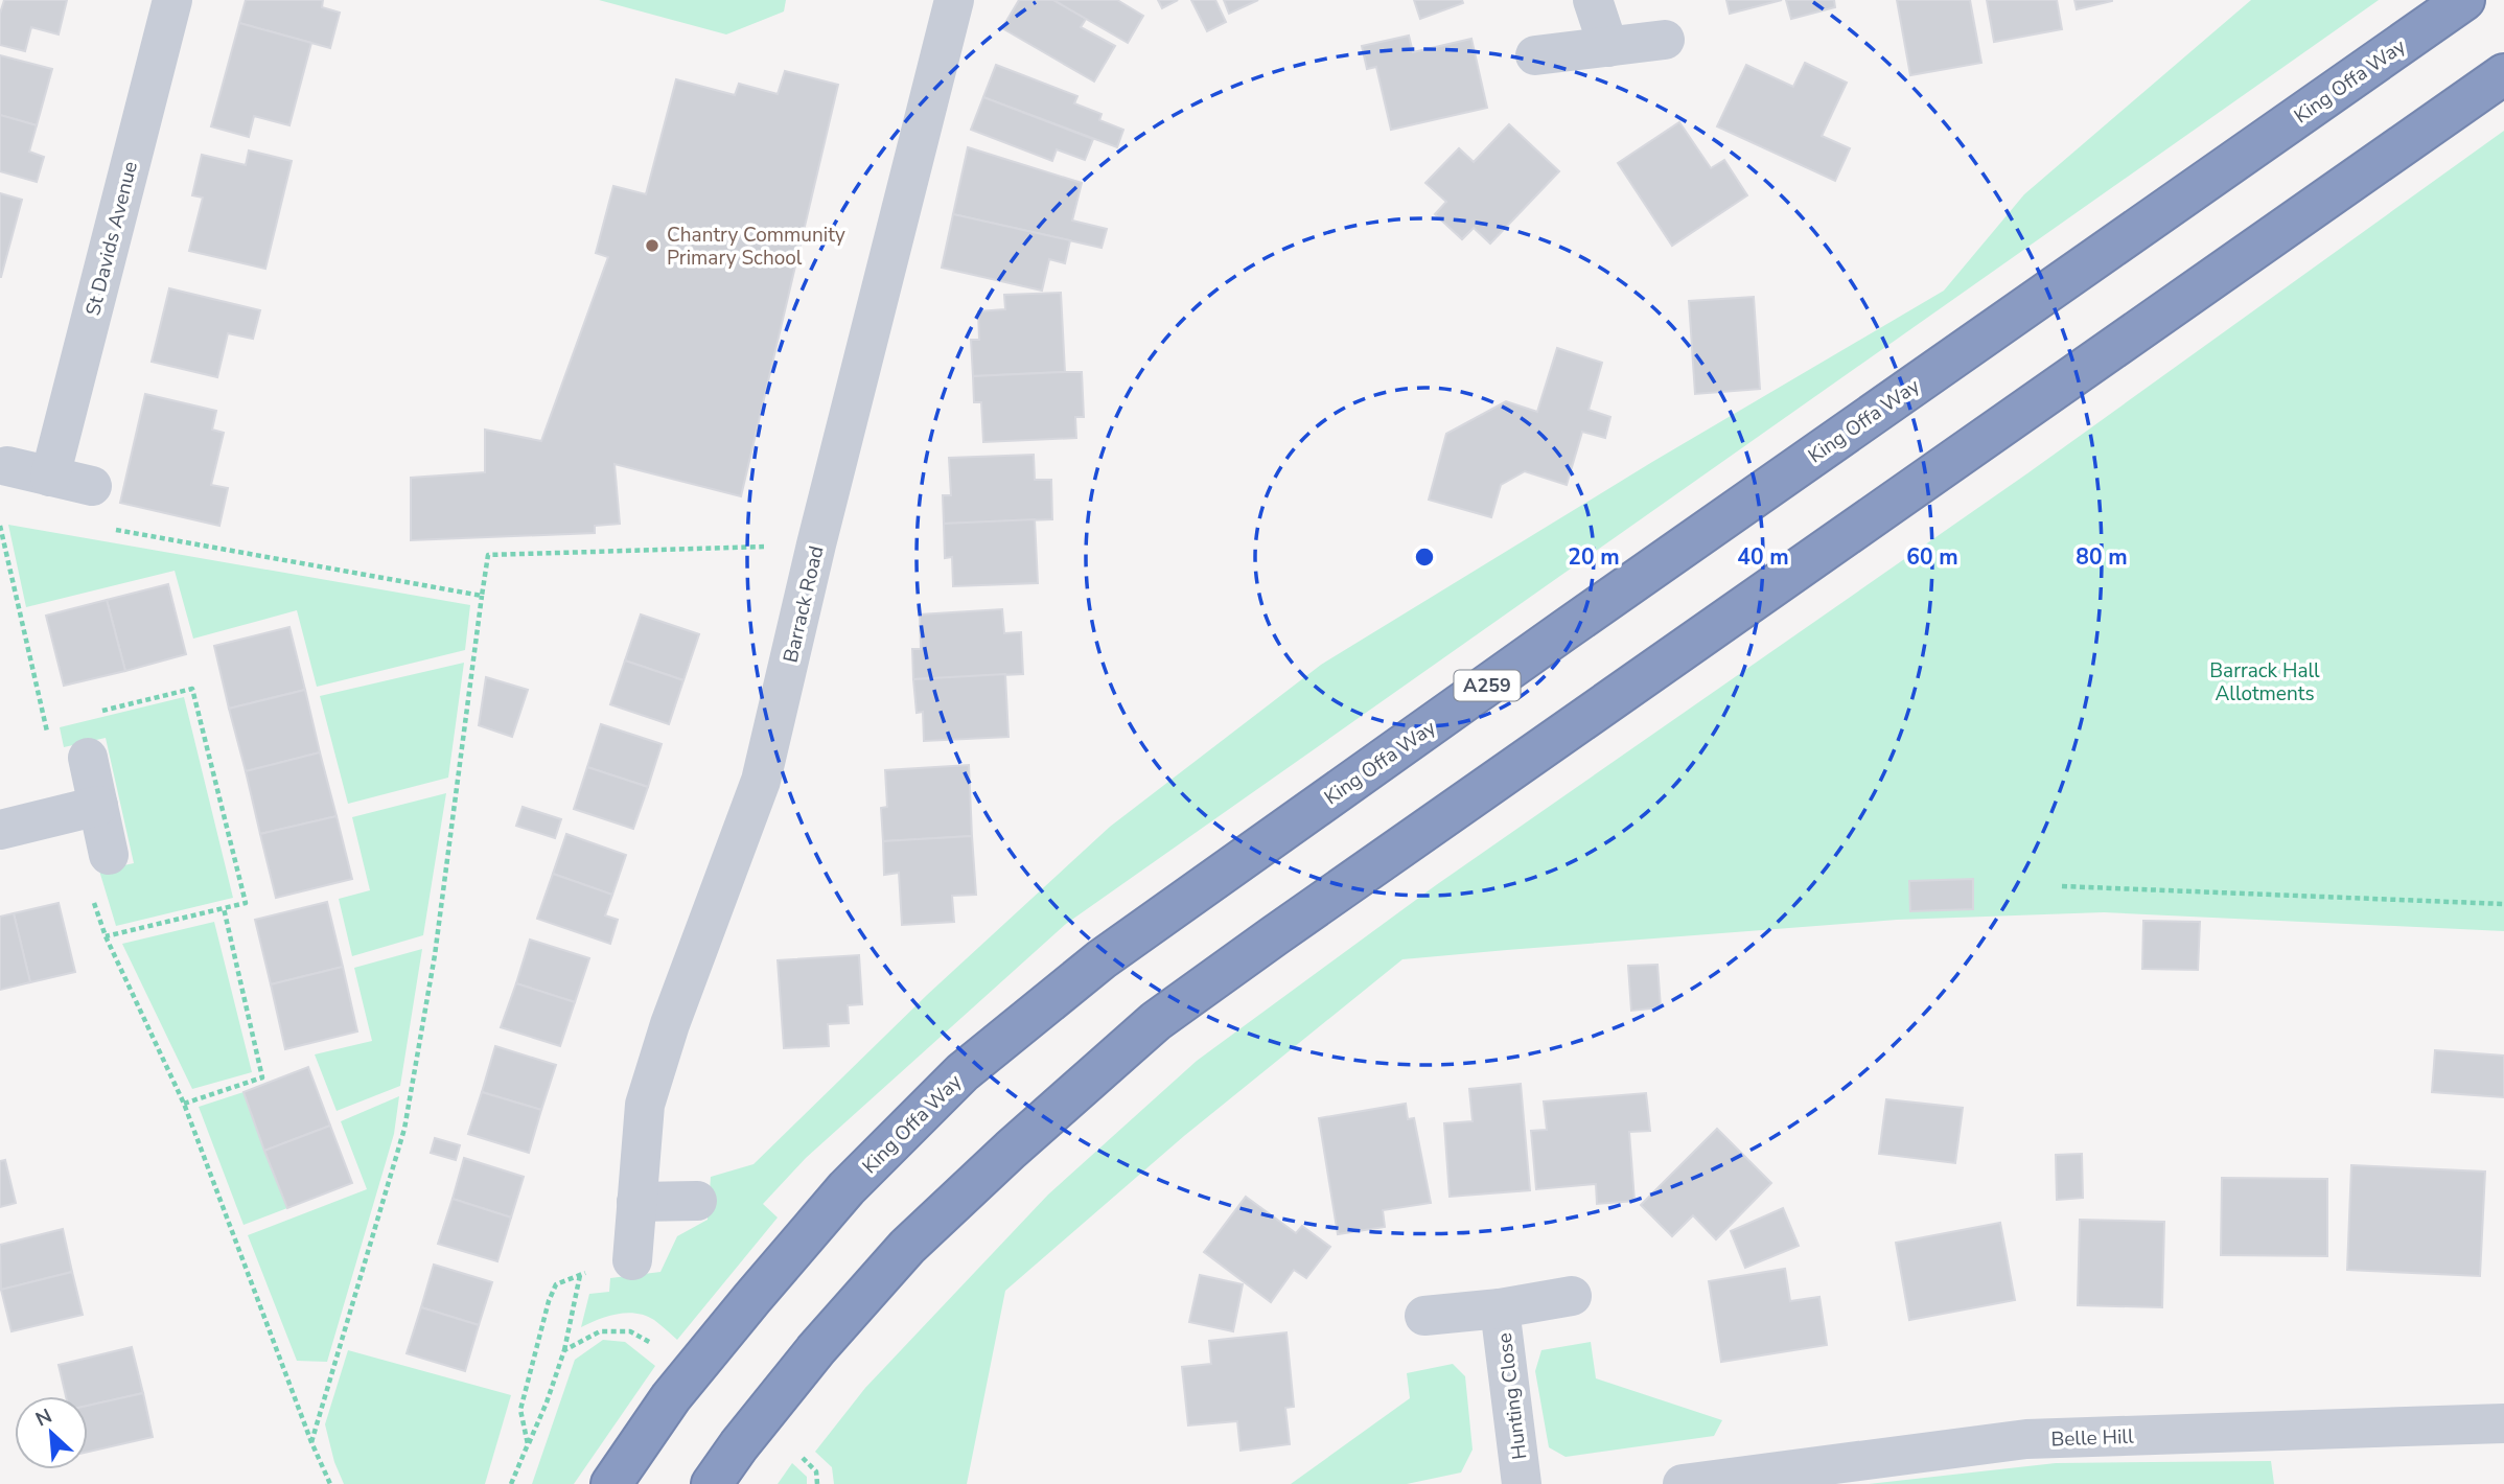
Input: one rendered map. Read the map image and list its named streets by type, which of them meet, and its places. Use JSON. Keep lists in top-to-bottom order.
{
  "streets": {
    "highway": ["King Offa Way", "A259"],
    "street": [
      "St Davids Avenue",
      "Barrack Road",
      "Hunting Close",
      "Belle Hill"
    ]
  },
  "parks": ["Barrack Hall Allotments"],
  "places": ["Chantry Community Primary School"],
  "north": "top left",
  "rings": [
    "20 m",
    "40 m",
    "60 m",
    "80 m"
  ]
}
